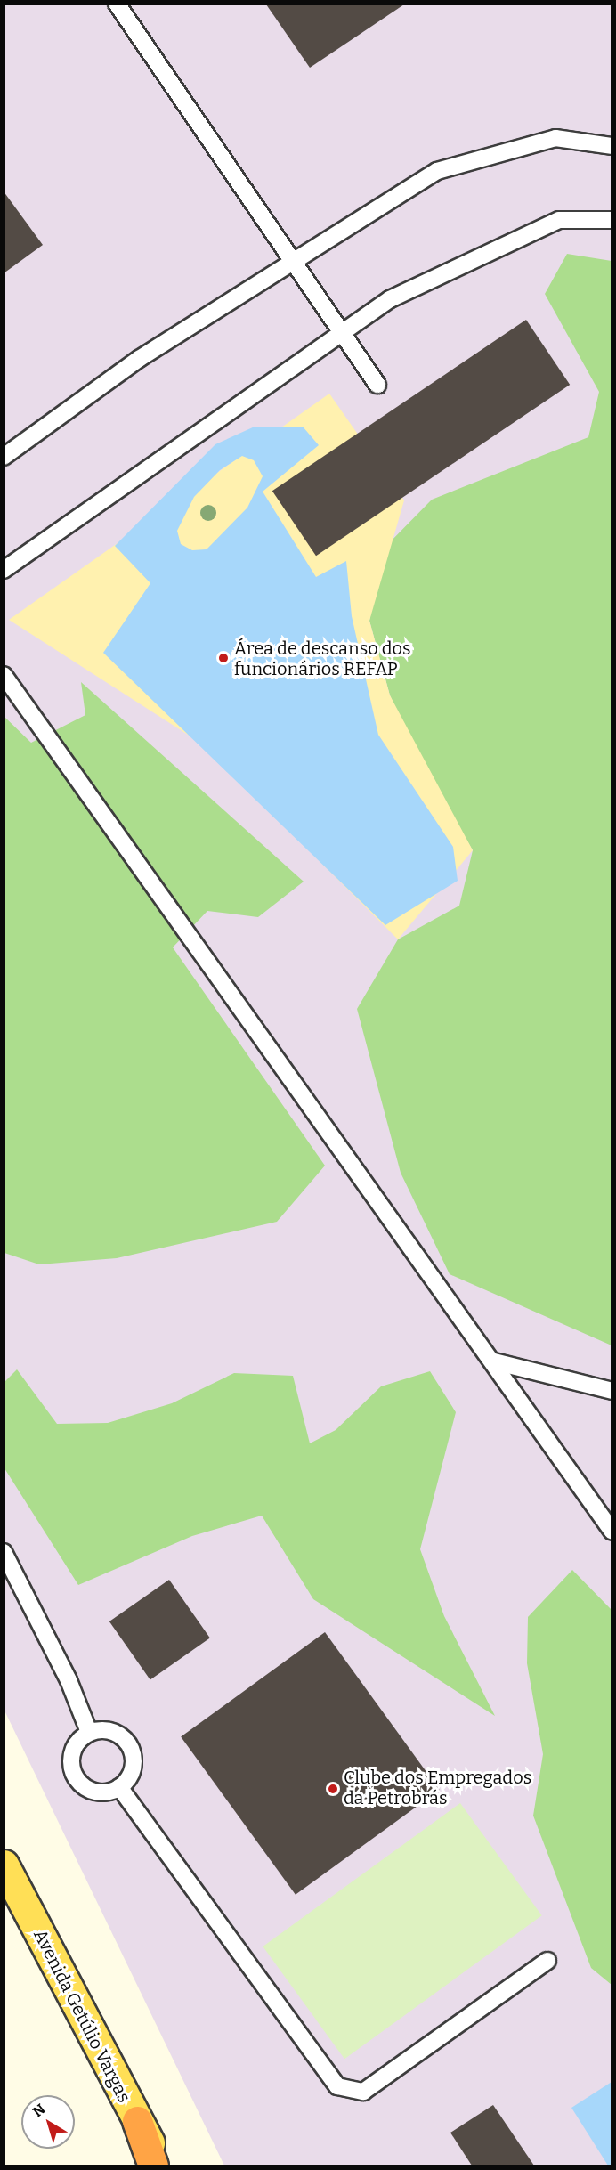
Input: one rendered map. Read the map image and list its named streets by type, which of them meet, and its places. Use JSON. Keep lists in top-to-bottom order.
{
  "streets": {
    "main road": ["Avenida Getúlio Vargas"]
  },
  "places": ["Área de descanso dos funcionários REFAP", "Clube dos Empregados da Petrobrás"],
  "north": "top left"
}
